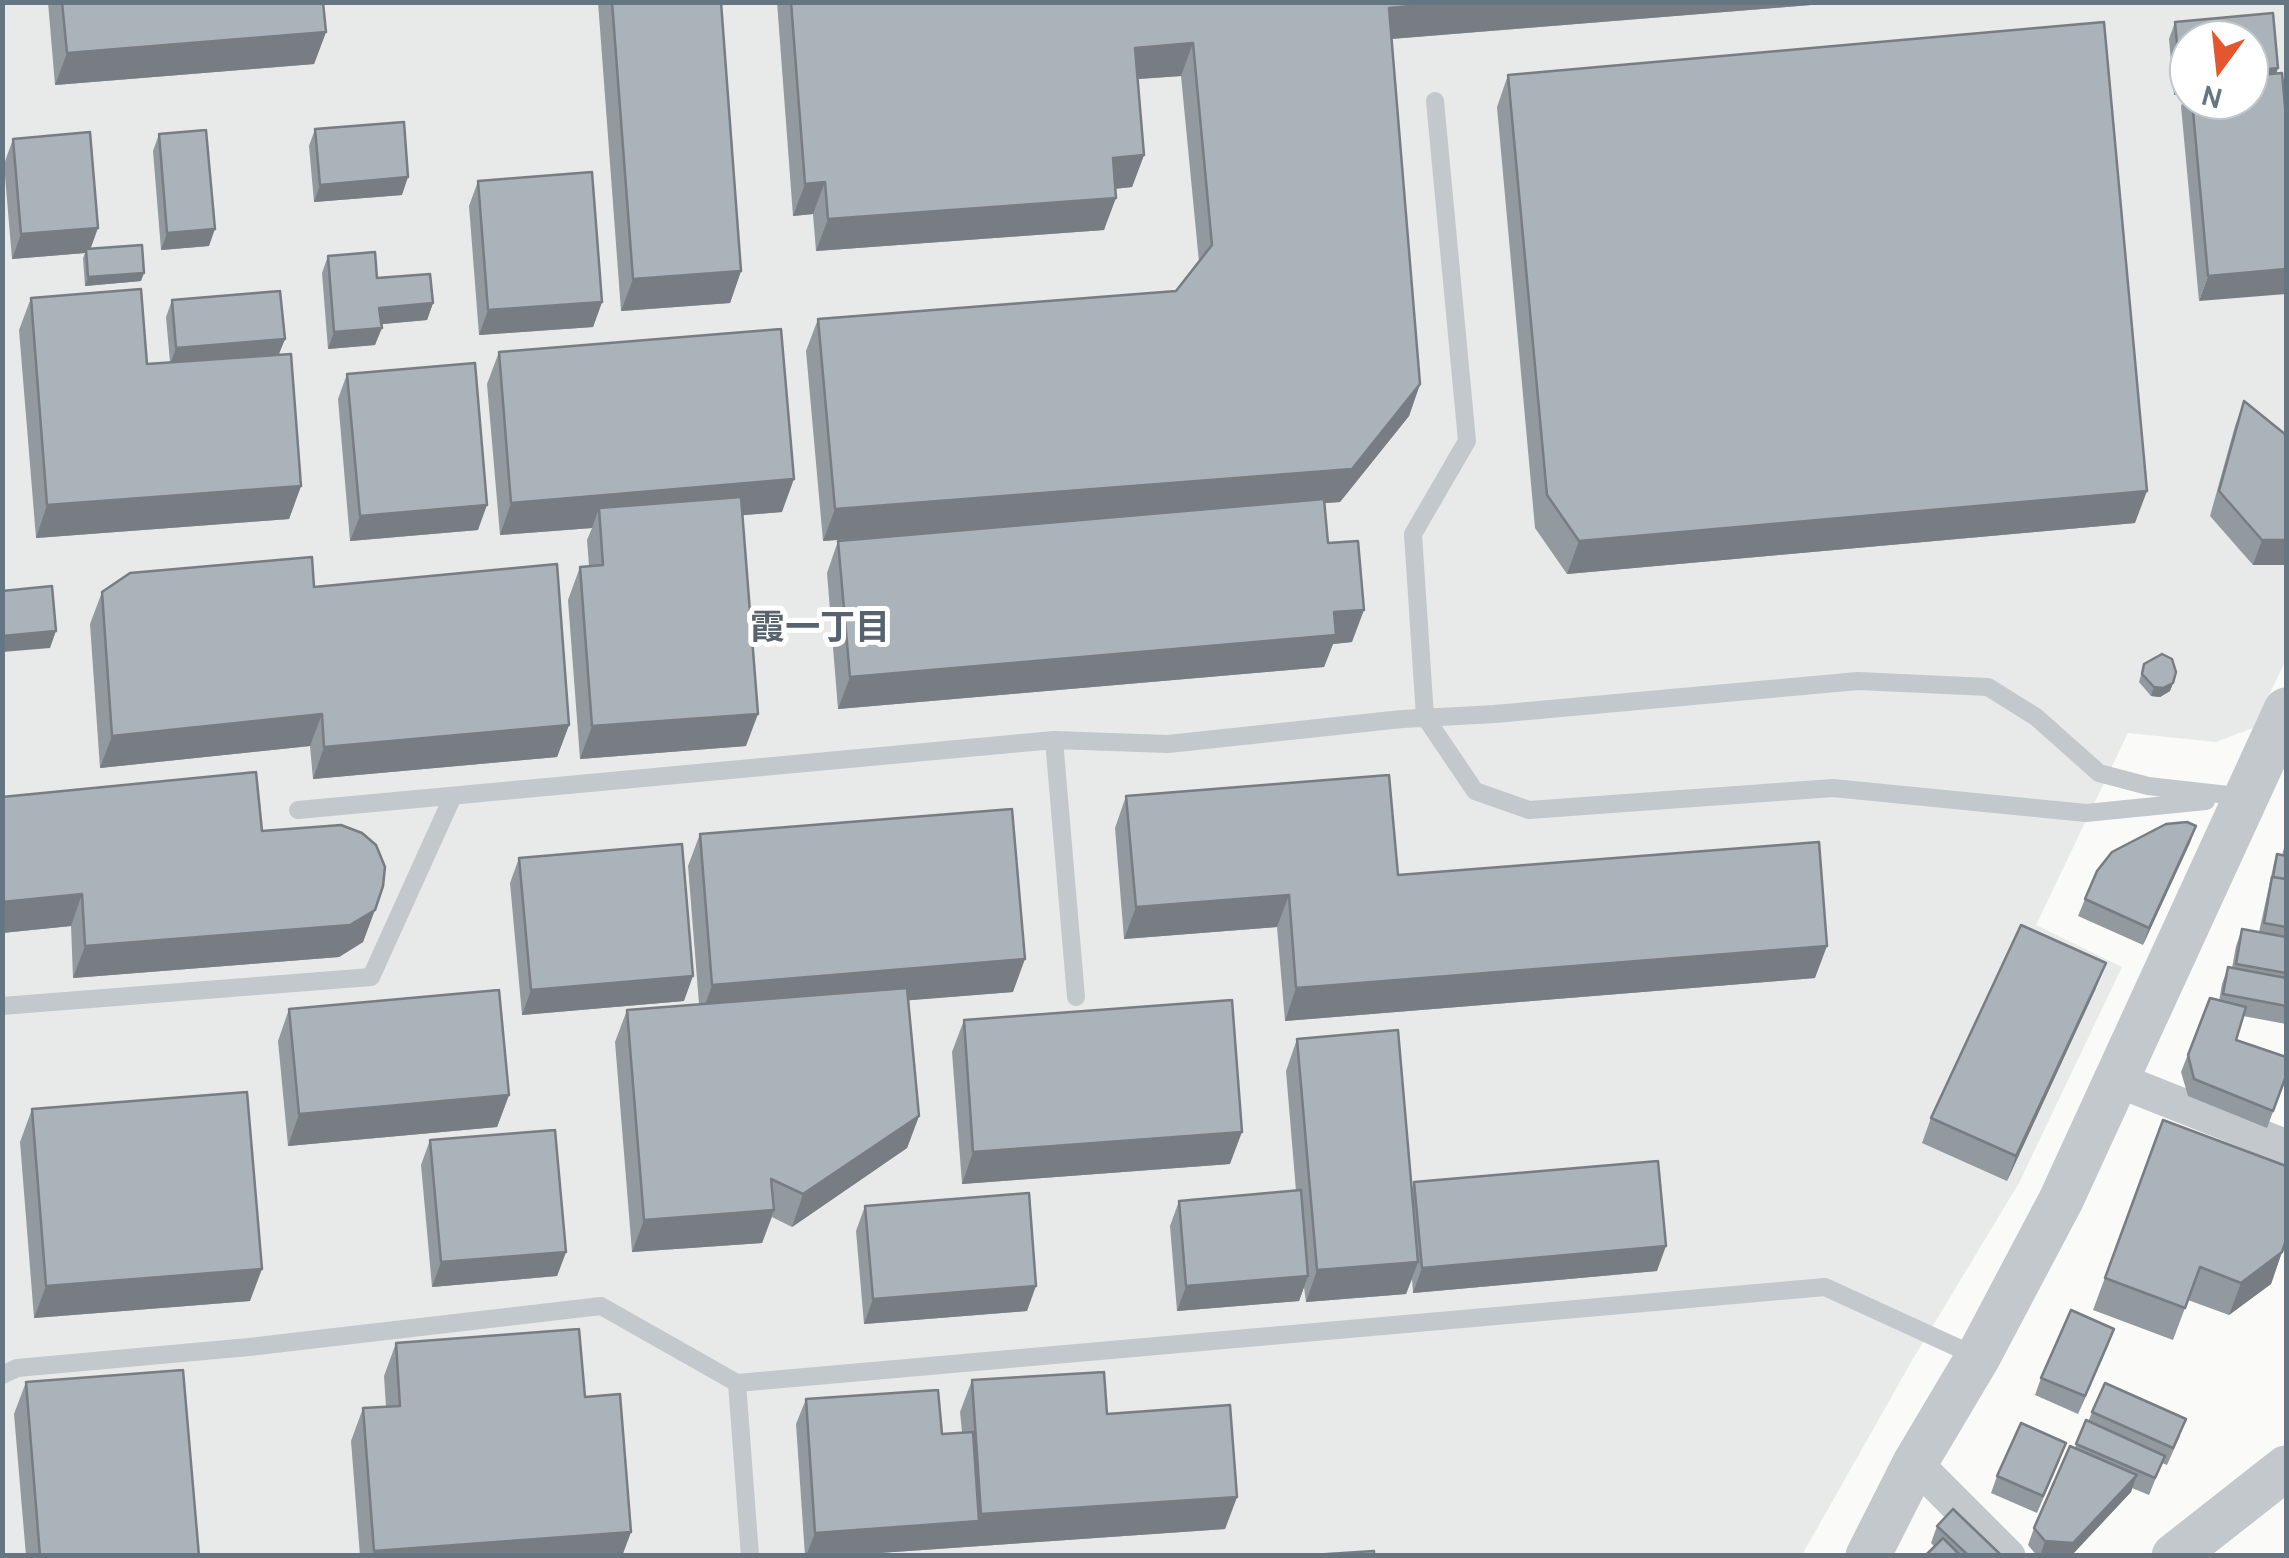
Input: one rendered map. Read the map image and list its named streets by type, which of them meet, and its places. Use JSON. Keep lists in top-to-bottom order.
{
  "districts": ["霞一丁目"],
  "north": "bottom"
}
